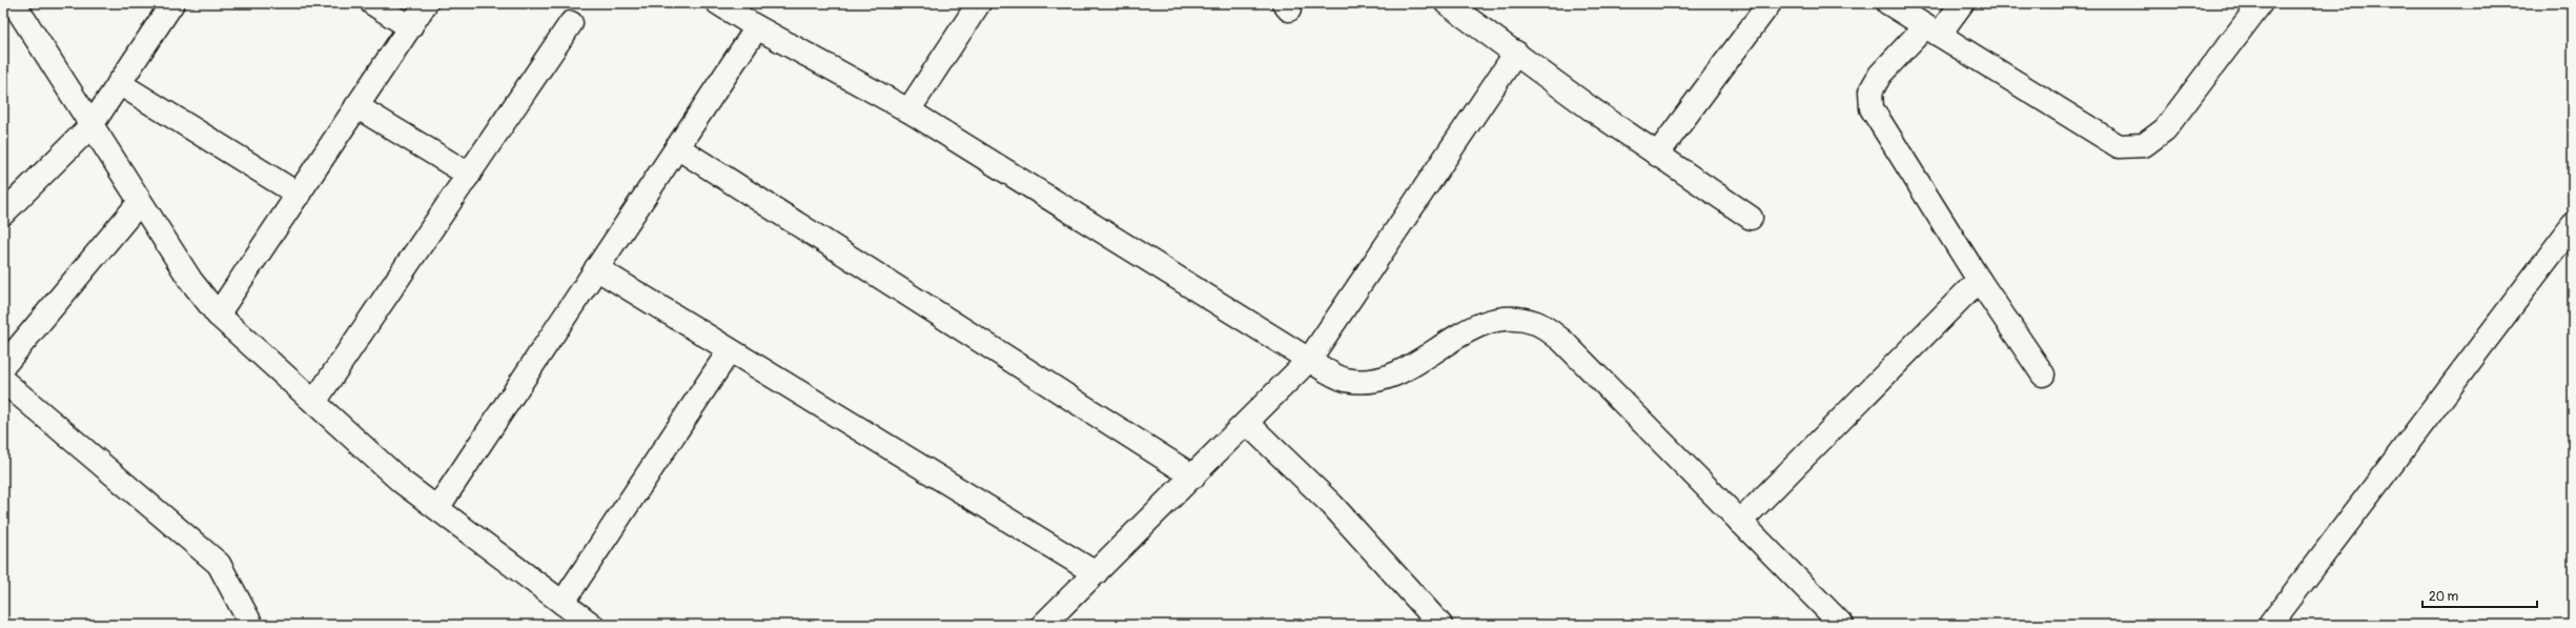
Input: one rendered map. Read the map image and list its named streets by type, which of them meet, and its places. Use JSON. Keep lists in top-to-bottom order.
{
  "scale_bar": "20 m"
}
